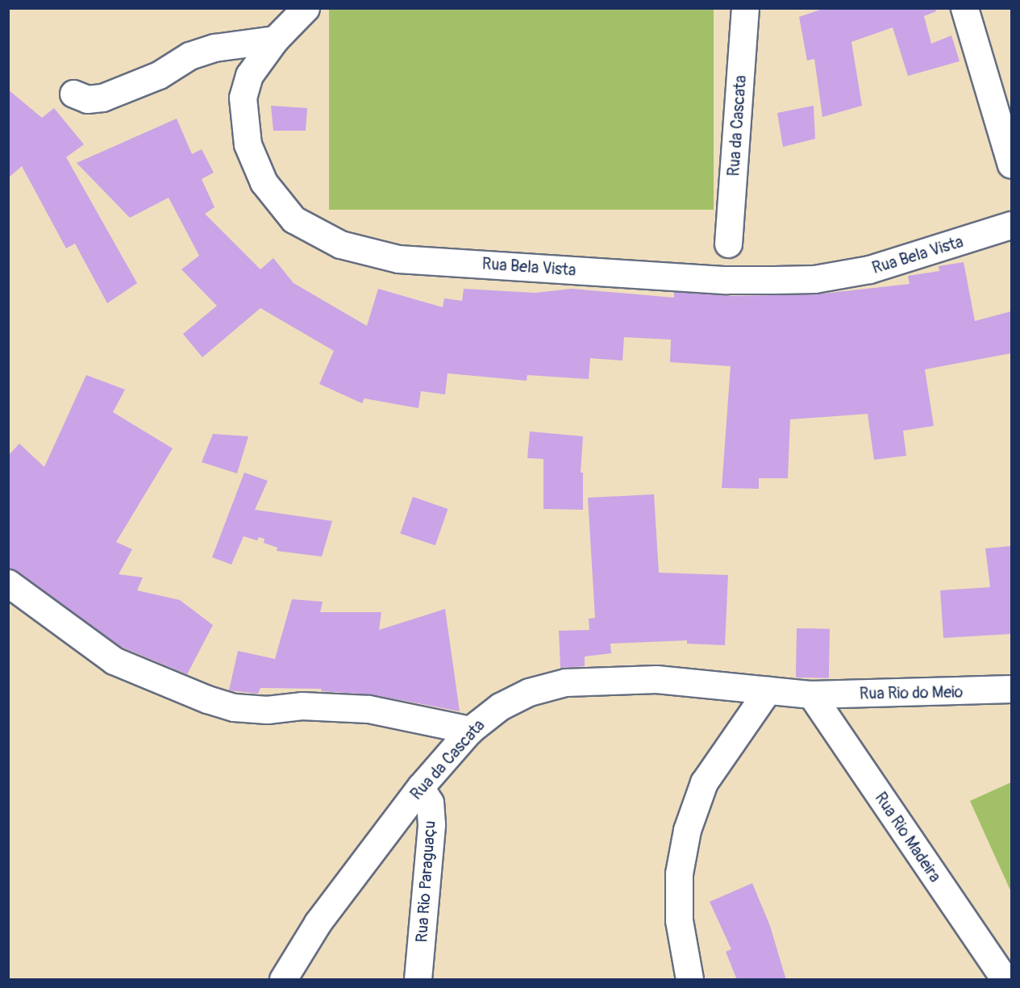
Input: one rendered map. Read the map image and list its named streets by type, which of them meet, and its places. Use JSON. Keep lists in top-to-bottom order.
{
  "streets": {
    "street": [
      "Rua da Cascata",
      "Rua Bela Vista",
      "Rua Rio do Meio",
      "Rua Rio Madeira",
      "Rua Rio Paraguaçu"
    ]
  },
  "crossings": [
    ["Rua da Cascata", "Rua Rio do Meio"],
    ["Rua da Cascata", "Rua Rio Madeira"],
    ["Rua da Cascata", "Rua Rio Paraguaçu"],
    ["Rua Rio do Meio", "Rua Rio Madeira"]
  ]
}
